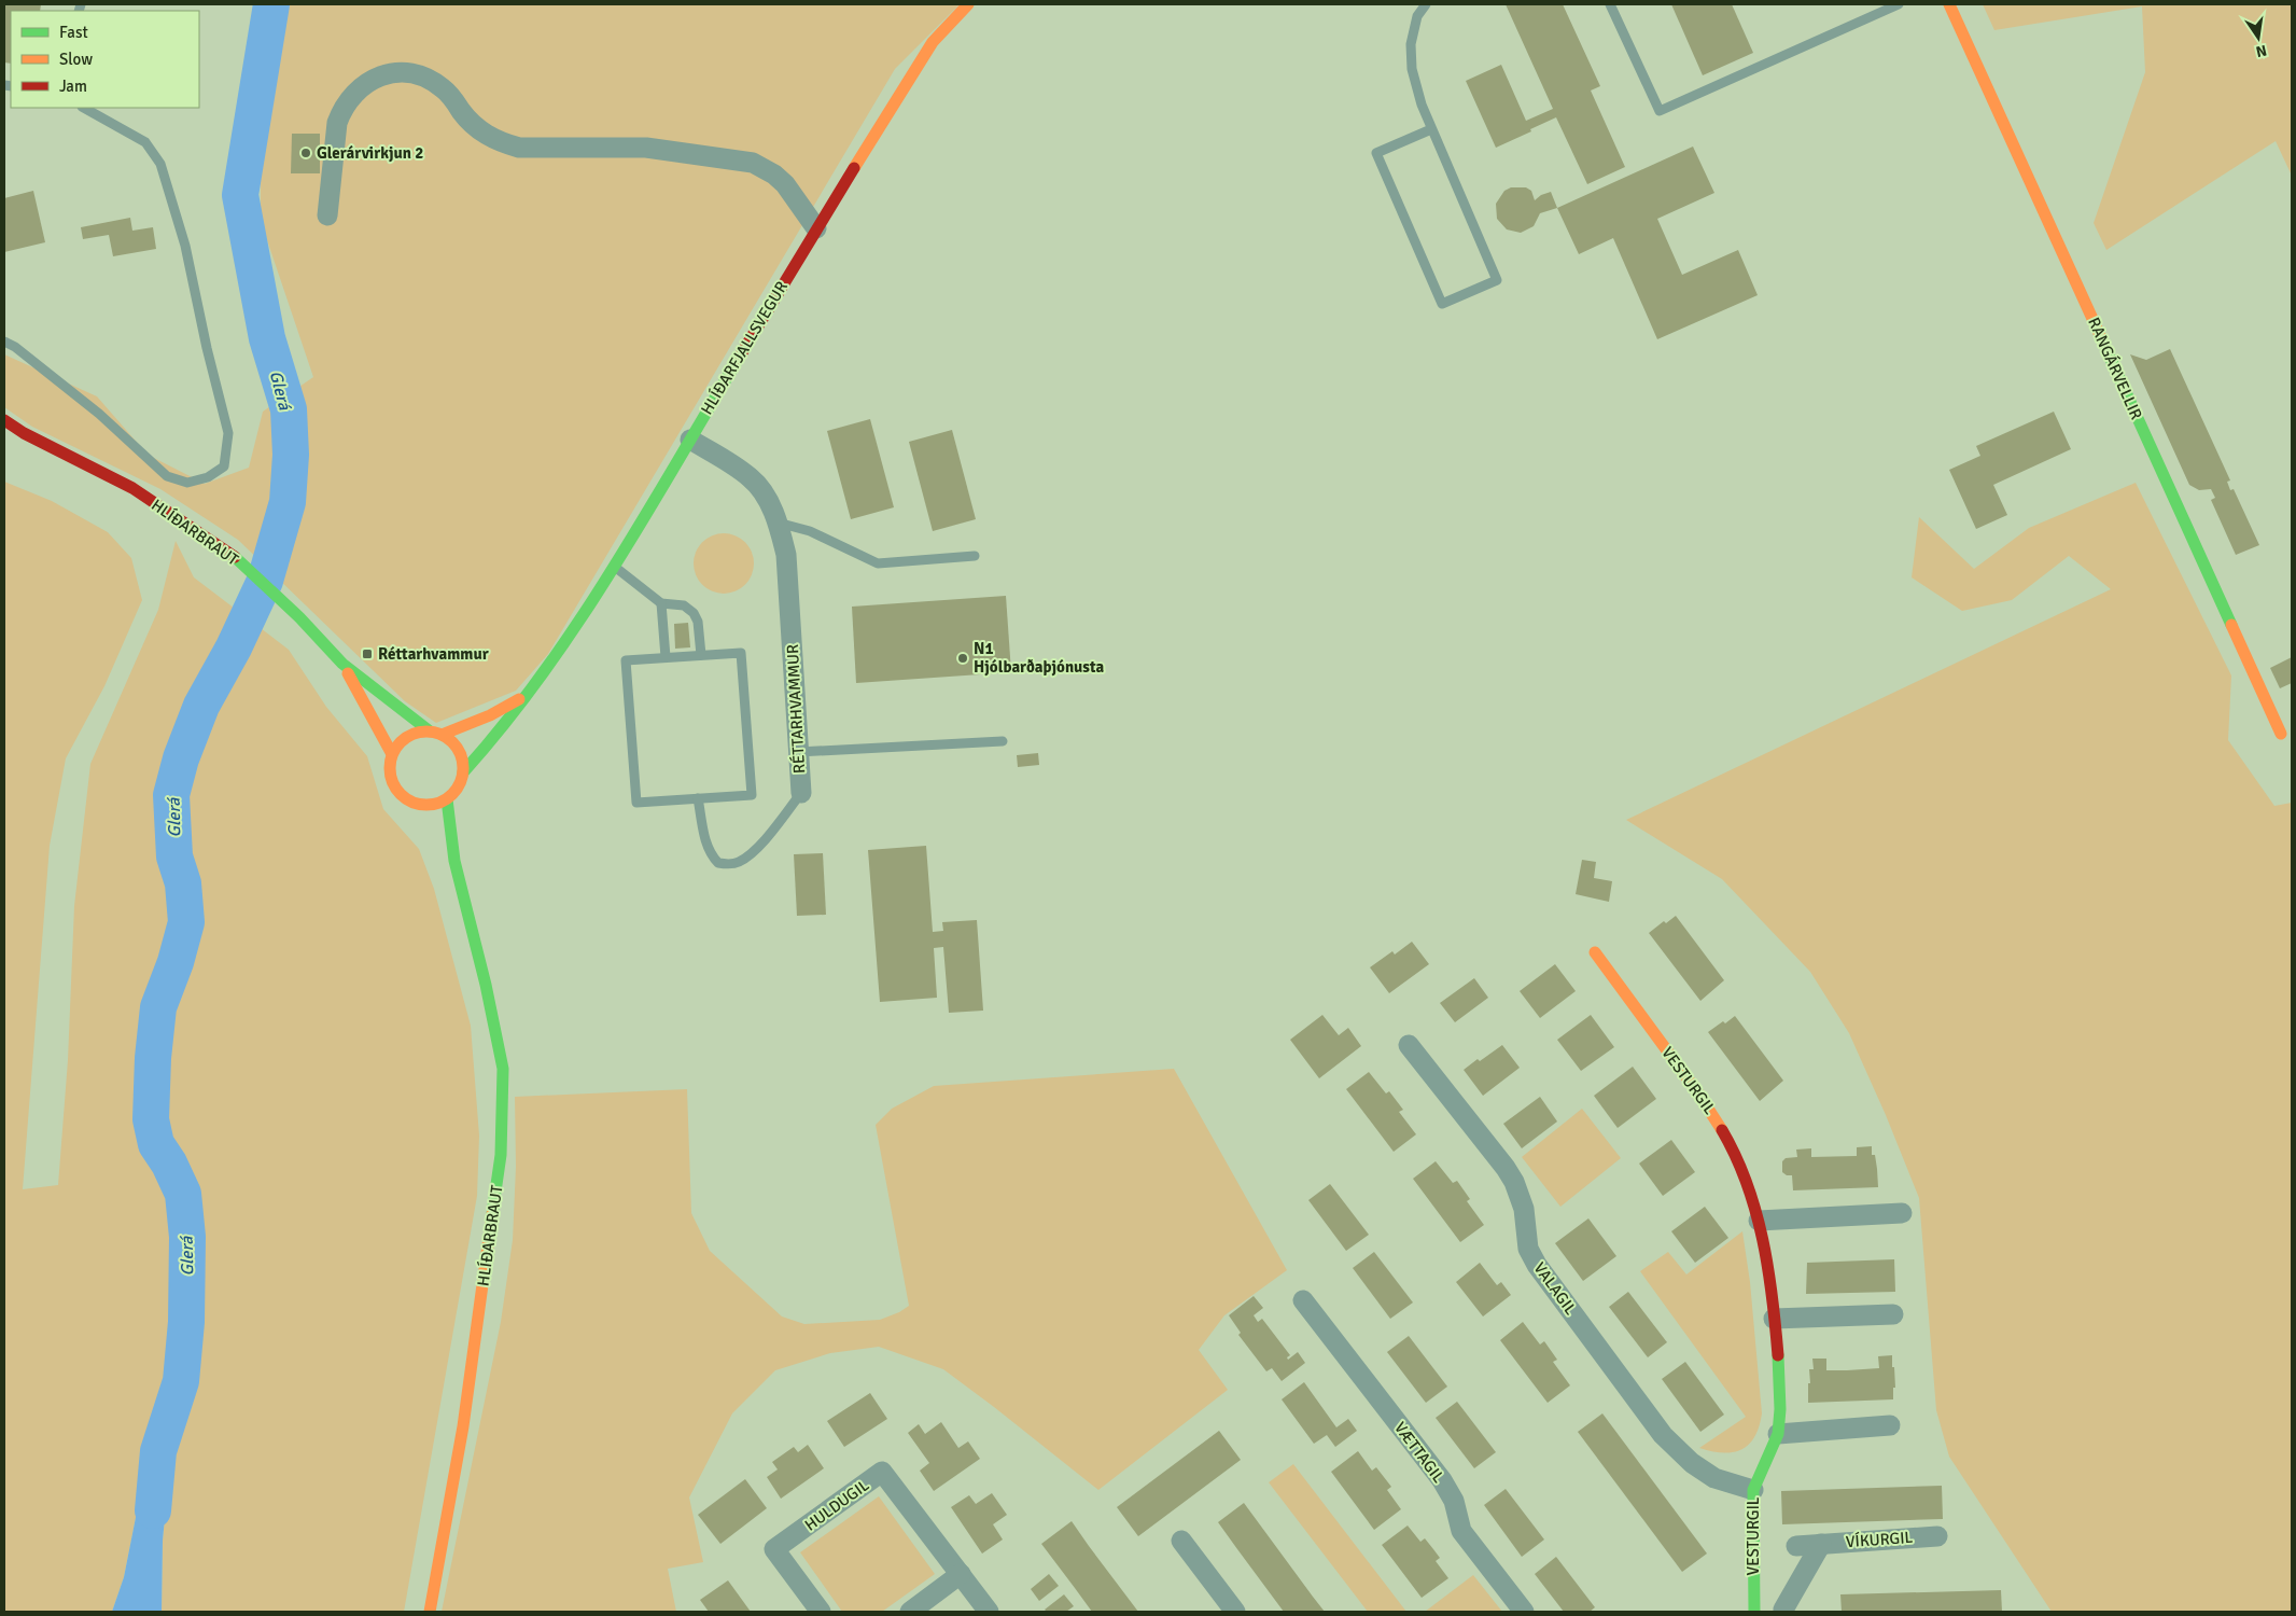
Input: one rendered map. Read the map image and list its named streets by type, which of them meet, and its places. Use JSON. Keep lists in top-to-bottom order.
{
  "streets": {
    "main road": [
      "HLÍÐARFJALLSVEGUR",
      "RANGÁRVELLIR",
      "HLÍÐARBRAUT",
      "VESTURGIL"
    ],
    "street": [
      "RÉTTARHVAMMUR",
      "VALAGIL",
      "VÆTTAGIL",
      "HULDUGIL",
      "VÍKURGIL"
    ]
  },
  "crossings": [
    ["HLÍÐARFJALLSVEGUR", "HLÍÐARBRAUT"],
    ["HLÍÐARFJALLSVEGUR", "RÉTTARHVAMMUR"],
    ["VESTURGIL", "VALAGIL"]
  ],
  "water": ["Glerá"],
  "places": {
    "other": ["Glerárvirkjun 2", "N1 Hjólbarðaþjónusta"],
    "transit": ["Réttarhvammur"]
  },
  "legend": ["Fast", "Slow", "Jam"],
  "north": "bottom"
}
